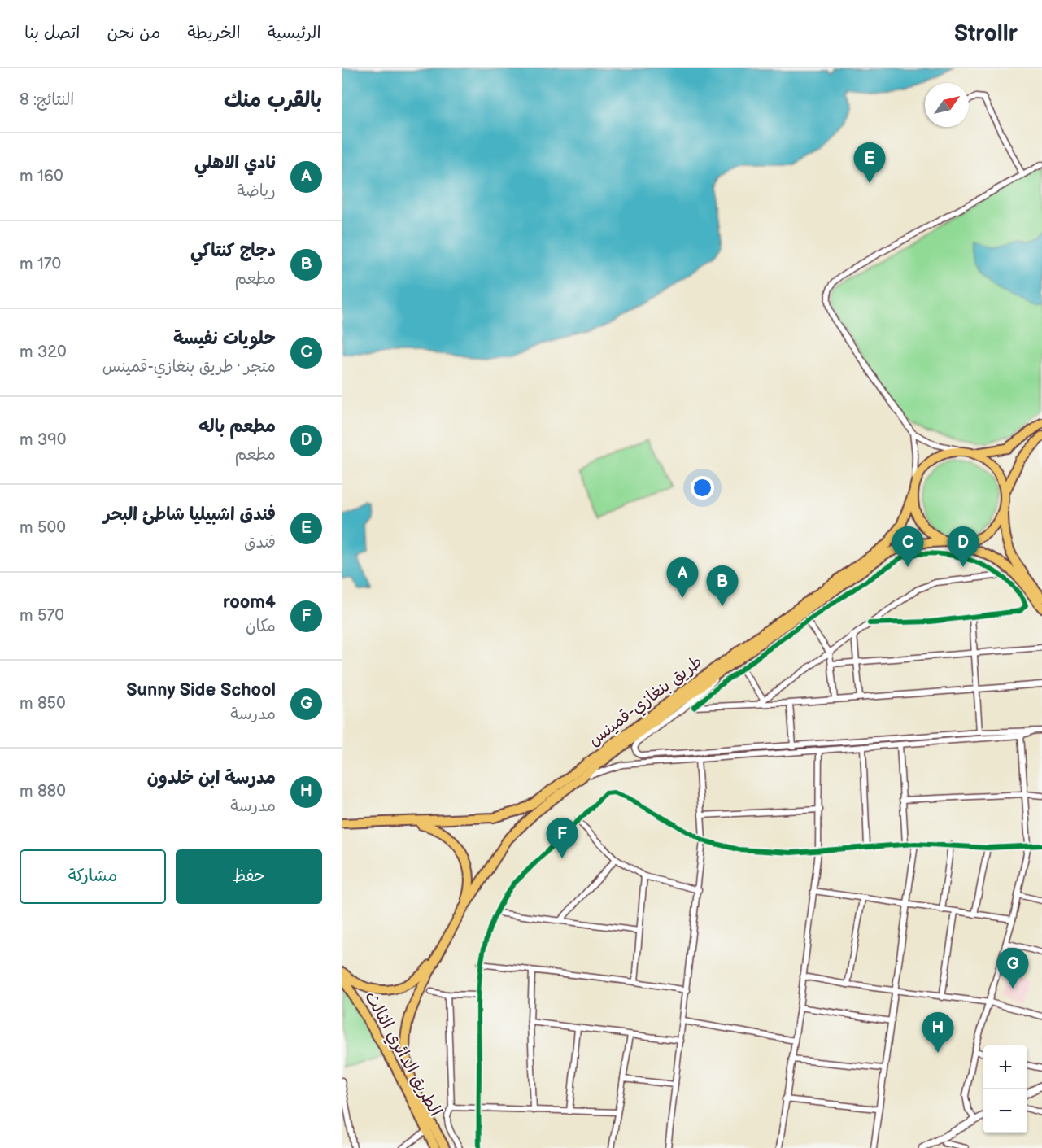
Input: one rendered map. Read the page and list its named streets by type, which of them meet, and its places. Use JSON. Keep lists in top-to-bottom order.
{
  "streets": {
    "main road": ["طريق بنغازي-قمينس", "الطريق الدائري الثالث"]
  },
  "north": "top right",
  "page": {
    "header": "Strollr",
    "nav": [
      "الرئيسية",
      "الخريطة",
      "من نحن",
      "اتصل بنا"
    ],
    "heading": ["بالقرب منك", "النتائج: 8"],
    "list": [
      {
        "mark": "A",
        "name": "نادي الاهلي",
        "note": "رياضة",
        "value": "160 m"
      },
      {
        "mark": "B",
        "name": "دجاج كنتاكي",
        "note": "مطعم",
        "value": "170 m"
      },
      {
        "mark": "C",
        "name": "حلويات نفيسة",
        "note": "متجر · طريق بنغازي-قمينس",
        "value": "320 m"
      },
      {
        "mark": "D",
        "name": "مطعم باله",
        "note": "مطعم",
        "value": "390 m"
      },
      {
        "mark": "E",
        "name": "فندق اشبيليا شاطئ البحر",
        "note": "فندق",
        "value": "500 m"
      },
      {
        "mark": "F",
        "name": "room4",
        "note": "مكان",
        "value": "570 m"
      },
      {
        "mark": "G",
        "name": "Sunny Side School",
        "note": "مدرسة",
        "value": "850 m"
      },
      {
        "mark": "H",
        "name": "مدرسة ابن خلدون",
        "note": "مدرسة",
        "value": "880 m"
      }
    ],
    "pins": [
      "E",
      "C",
      "D",
      "A",
      "B",
      "F",
      "G",
      "H"
    ],
    "buttons": ["حفظ", "مشاركة"],
    "map_buttons": ["+", "−"]
  }
}
